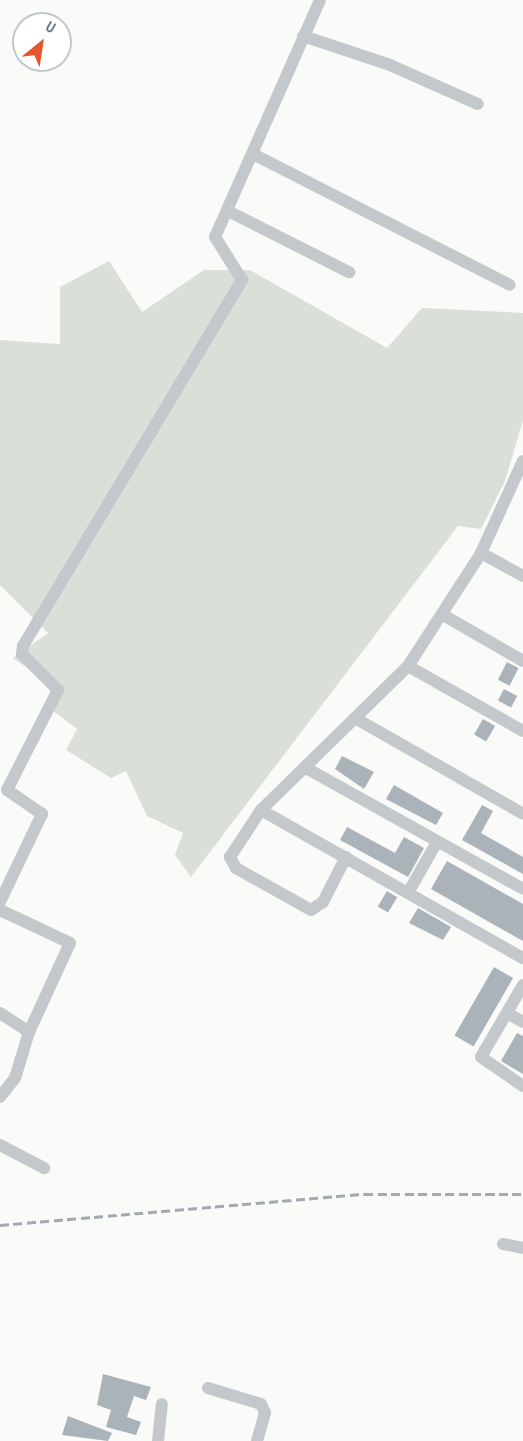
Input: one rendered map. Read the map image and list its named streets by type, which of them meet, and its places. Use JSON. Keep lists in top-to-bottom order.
{
  "north": "top right"
}
